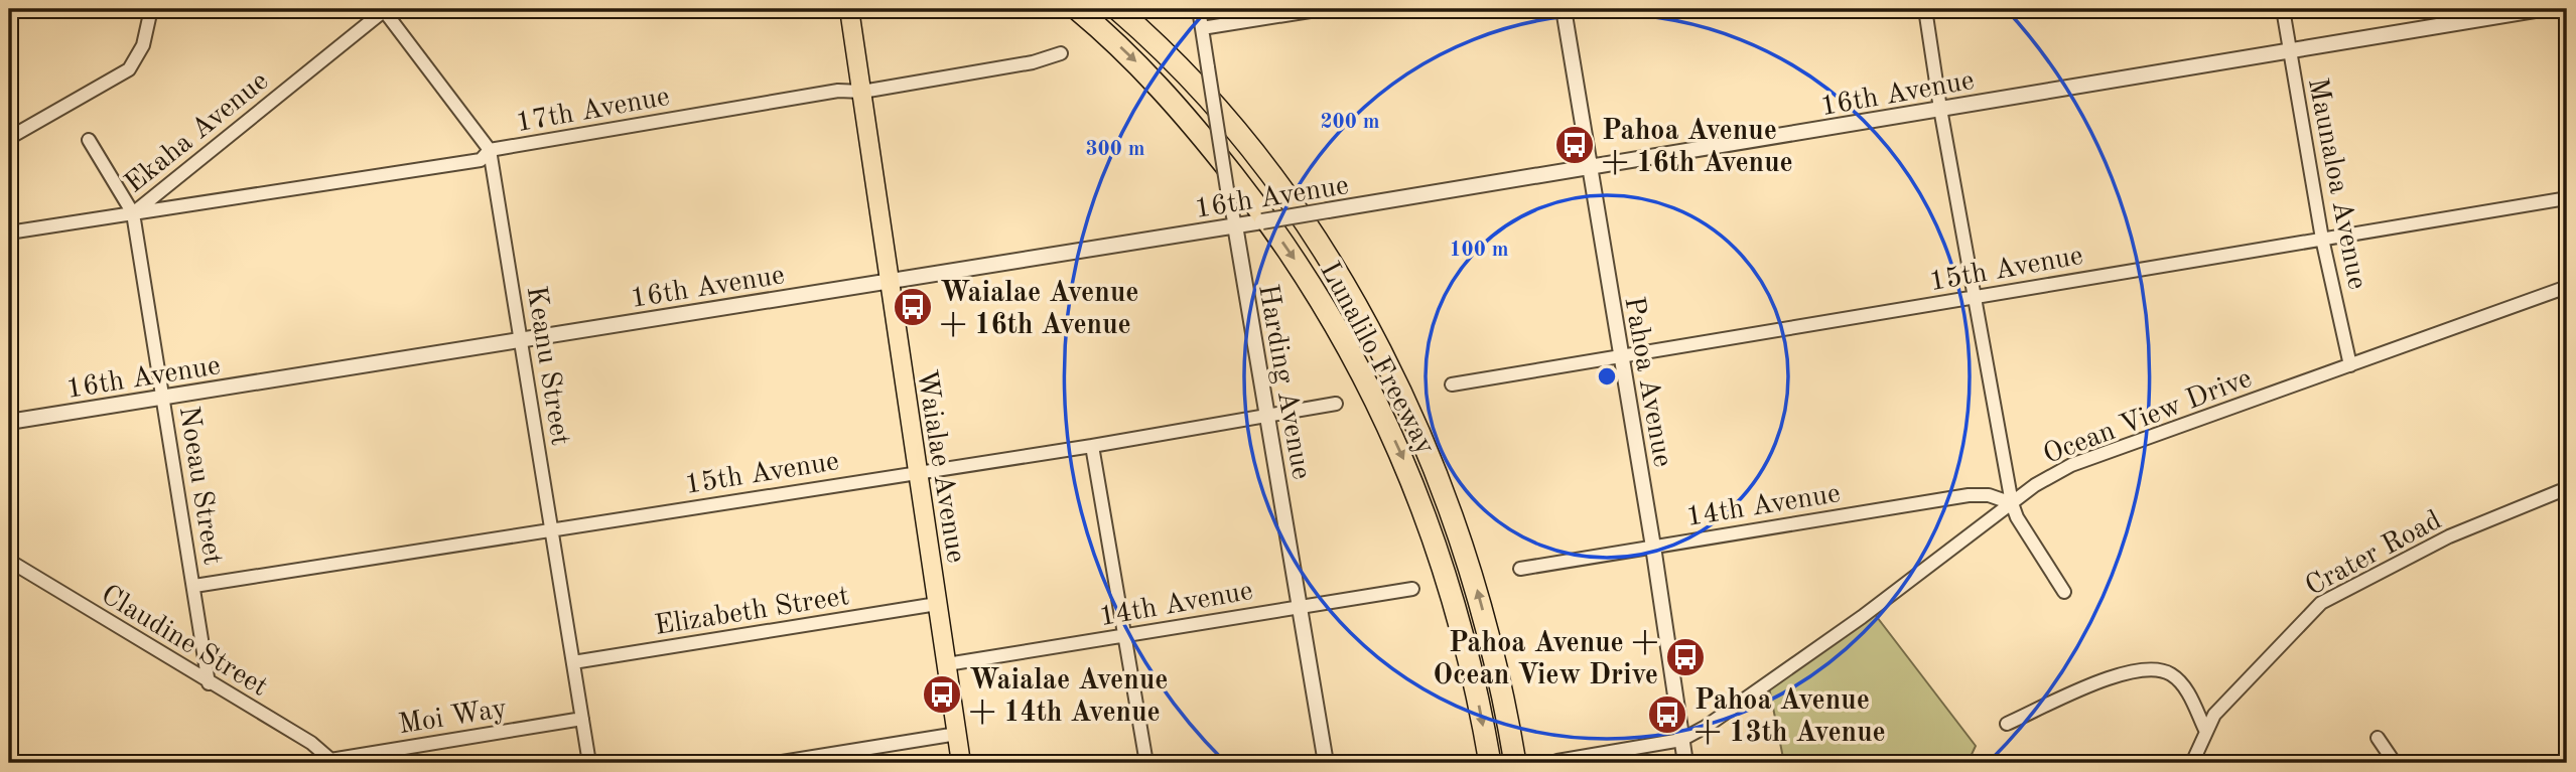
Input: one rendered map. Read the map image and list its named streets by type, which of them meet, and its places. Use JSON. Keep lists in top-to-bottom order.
{
  "streets": {
    "highway": ["Lunalilo Freeway"],
    "main road": ["Waialae Avenue"],
    "street": [
      "16th Avenue",
      "17th Avenue",
      "Ekaha Avenue",
      "Maunaloa Avenue",
      "15th Avenue",
      "Keanu Street",
      "Harding Avenue",
      "Pahoa Avenue",
      "Ocean View Drive",
      "Noeau Street",
      "14th Avenue",
      "Crater Road",
      "Elizabeth Street",
      "Claudine Street",
      "Moi Way"
    ]
  },
  "crossings": [
    ["16th Avenue", "Maunaloa Avenue"],
    ["16th Avenue", "Keanu Street"],
    ["16th Avenue", "Harding Avenue"],
    ["16th Avenue", "Pahoa Avenue"],
    ["16th Avenue", "Waialae Avenue"],
    ["16th Avenue", "Noeau Street"],
    ["17th Avenue", "Ekaha Avenue"],
    ["17th Avenue", "Keanu Street"],
    ["17th Avenue", "Waialae Avenue"],
    ["17th Avenue", "Noeau Street"],
    ["Ekaha Avenue", "Keanu Street"],
    ["Ekaha Avenue", "Noeau Street"],
    ["Maunaloa Avenue", "15th Avenue"],
    ["Maunaloa Avenue", "Ocean View Drive"],
    ["15th Avenue", "Keanu Street"],
    ["15th Avenue", "Harding Avenue"],
    ["15th Avenue", "Pahoa Avenue"],
    ["15th Avenue", "Waialae Avenue"],
    ["15th Avenue", "Noeau Street"],
    ["Keanu Street", "Elizabeth Street"],
    ["Keanu Street", "Moi Way"],
    ["Harding Avenue", "14th Avenue"],
    ["Pahoa Avenue", "Ocean View Drive"],
    ["Pahoa Avenue", "14th Avenue"],
    ["Ocean View Drive", "14th Avenue"],
    ["Waialae Avenue", "14th Avenue"],
    ["Waialae Avenue", "Elizabeth Street"],
    ["Noeau Street", "Claudine Street"],
    ["Claudine Street", "Moi Way"]
  ],
  "places": {
    "bus stop": [
      "Pahoa Avenue + 16th Avenue",
      "Waialae Avenue + 16th Avenue",
      "Pahoa Avenue + Ocean View Drive",
      "Waialae Avenue + 14th Avenue",
      "Pahoa Avenue + 13th Avenue"
    ]
  },
  "rings": ["200 m", "300 m", "100 m"]
}
